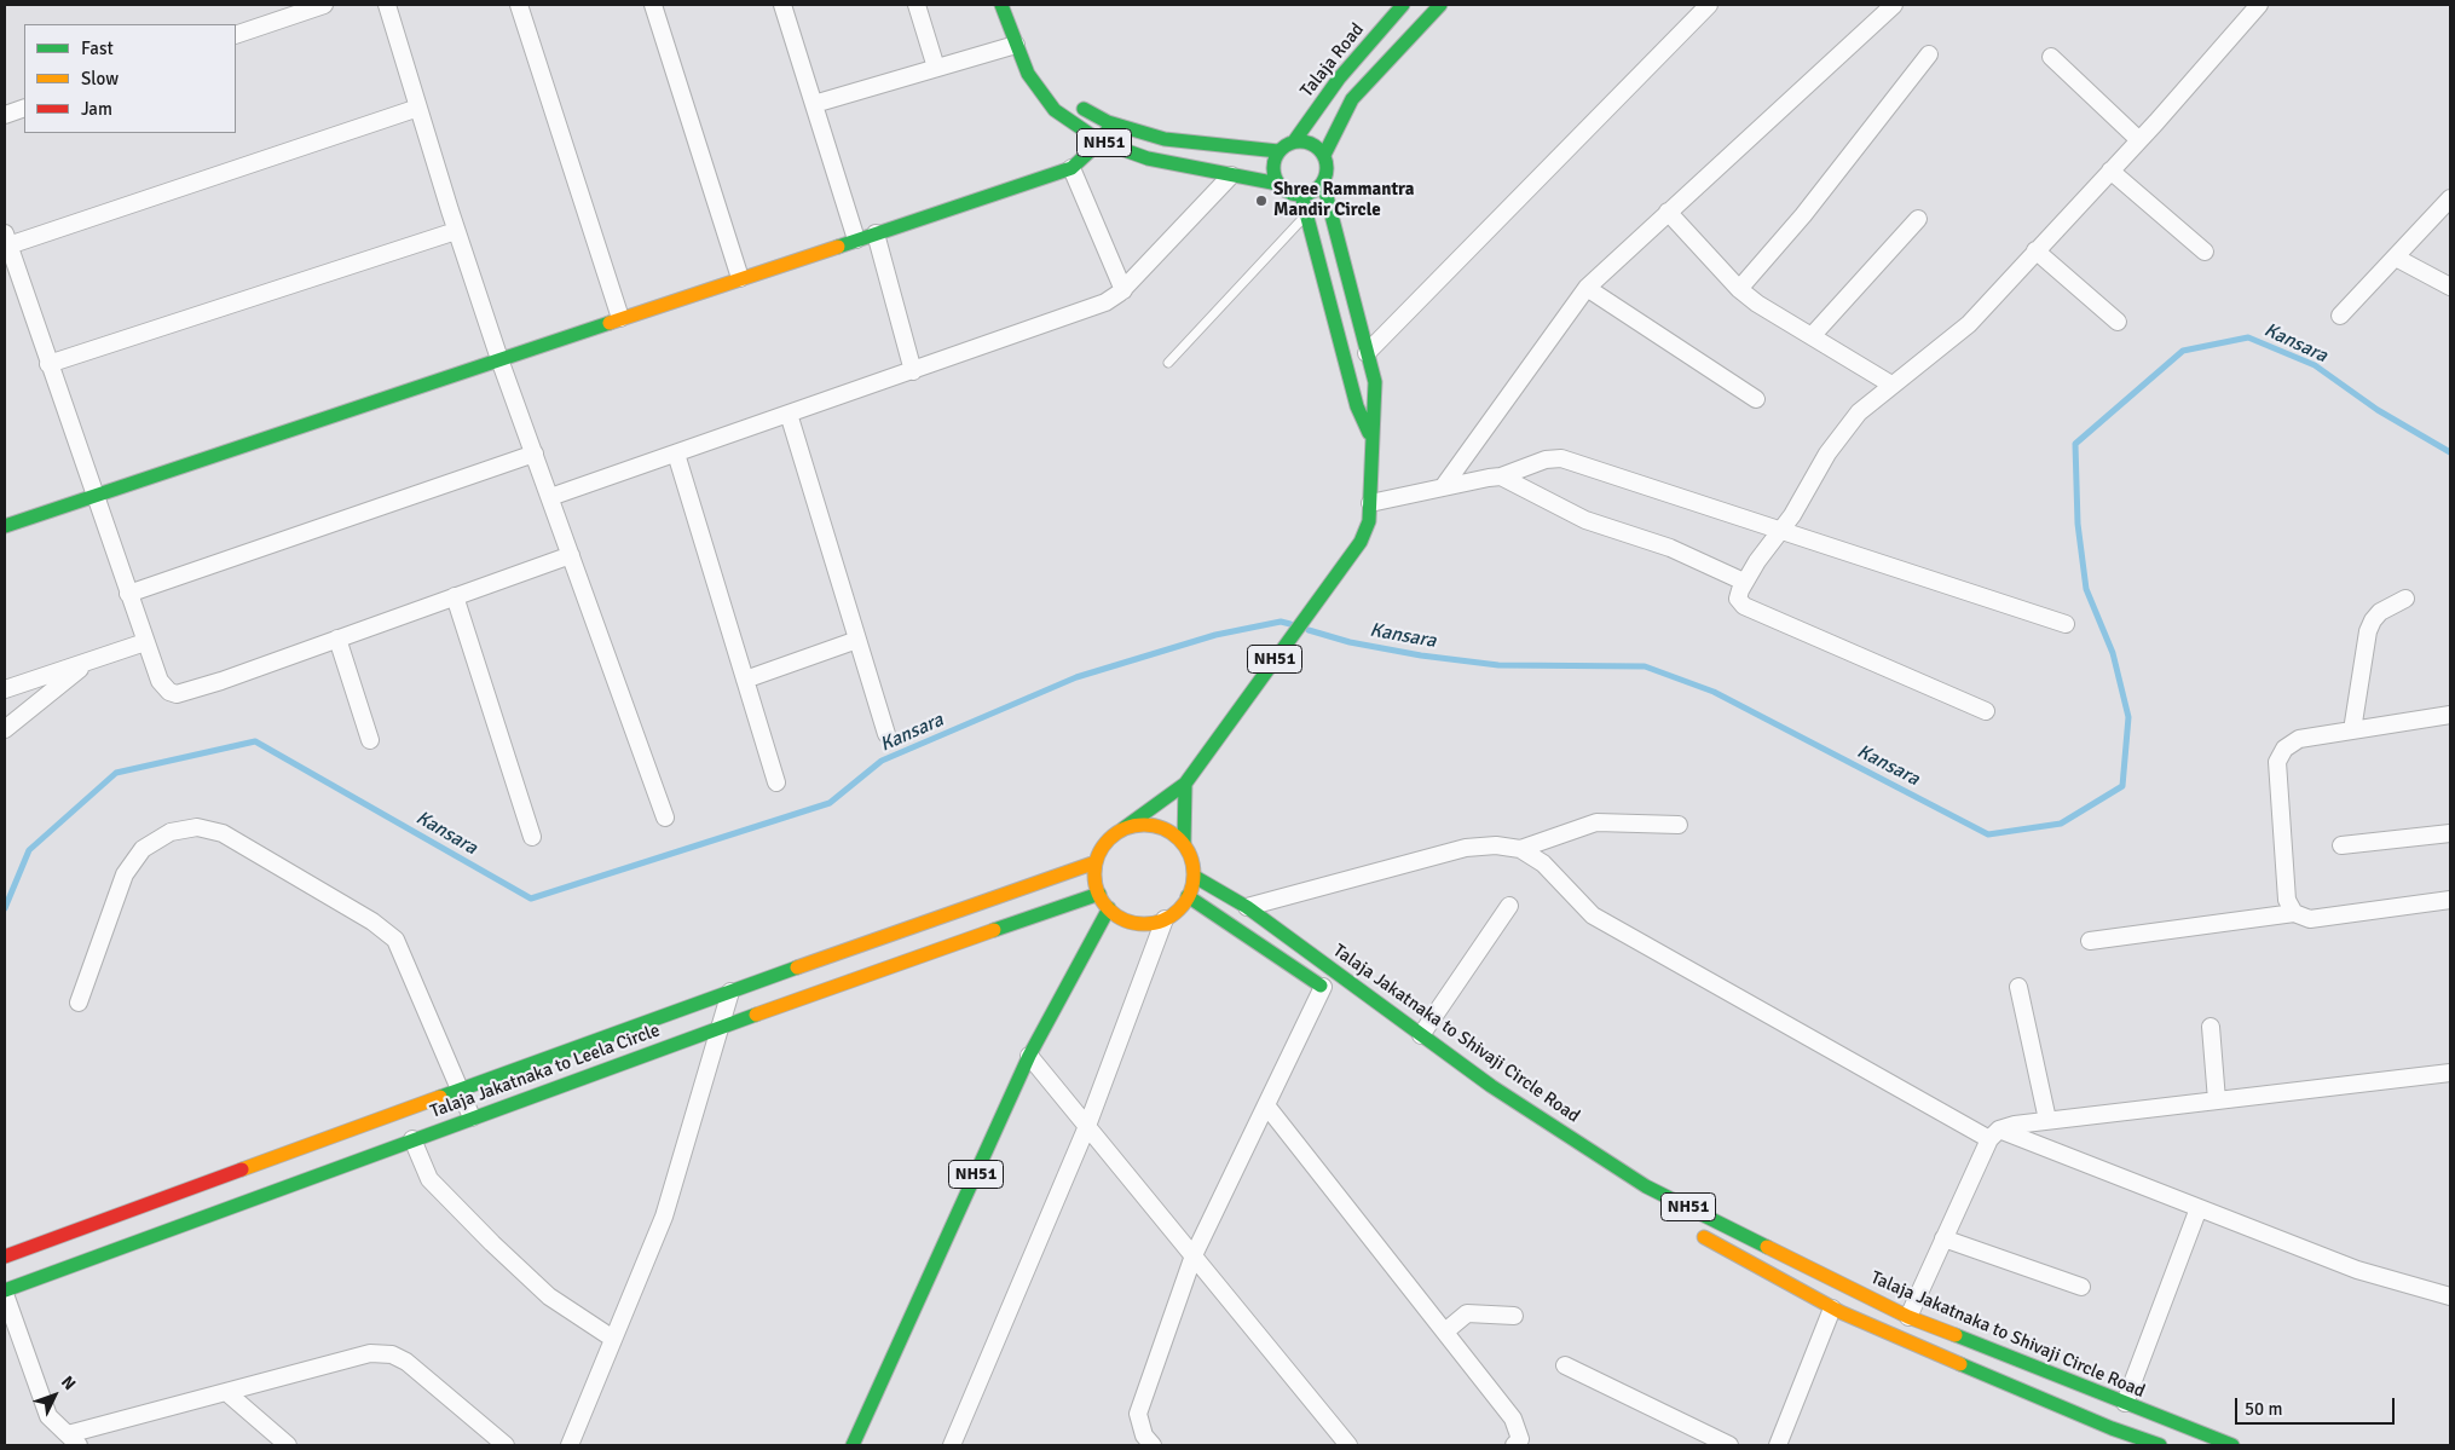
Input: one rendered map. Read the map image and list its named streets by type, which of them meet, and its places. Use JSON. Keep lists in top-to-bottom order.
{
  "streets": {
    "main road": [
      "Talaja Road",
      "NH51",
      "Talaja Jakatnaka to Shivaji Circle Road",
      "Talaja Jakatnaka to Leela Circle"
    ]
  },
  "crossings": [
    ["Talaja Road", "NH51"],
    ["NH51", "Talaja Jakatnaka to Shivaji Circle Road"],
    ["NH51", "Talaja Jakatnaka to Leela Circle"],
    ["Talaja Jakatnaka to Shivaji Circle Road", "Talaja Jakatnaka to Leela Circle"]
  ],
  "water": ["Kansara"],
  "places": ["Shree Rammantra Mandir Circle"],
  "legend": ["Fast", "Slow", "Jam"],
  "scale_bar": "50 m",
  "north": "top right"
}
